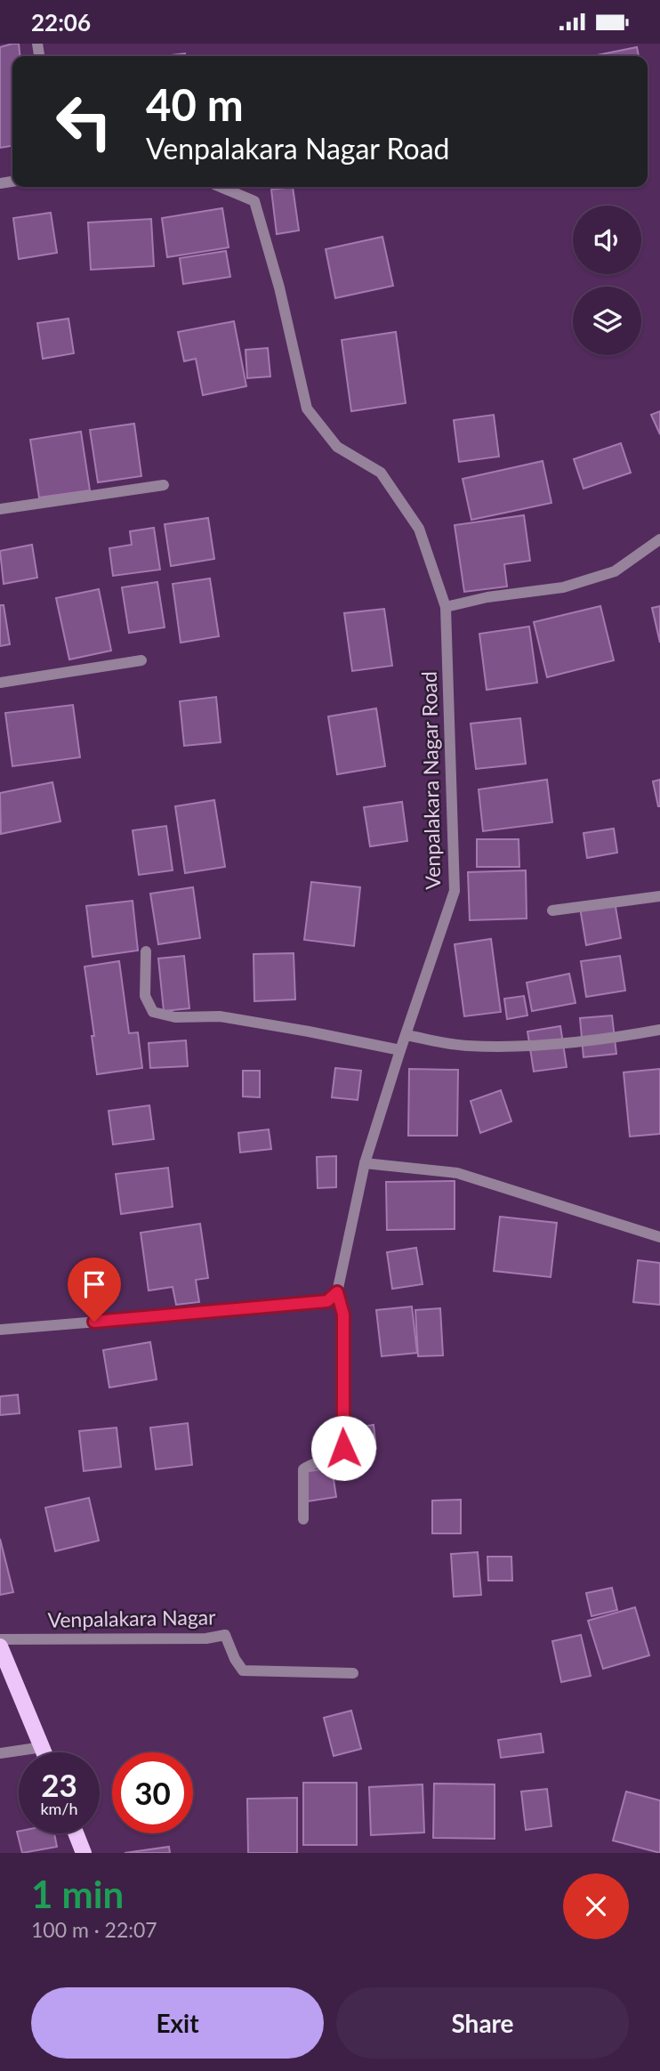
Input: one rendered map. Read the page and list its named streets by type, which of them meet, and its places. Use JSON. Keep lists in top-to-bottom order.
{
  "streets": {
    "street": ["Venpalakara Nagar Road", "Venpalakara Nagar"]
  },
  "page": {
    "status": "22:06",
    "turn": ["40 m", "Venpalakara Nagar Road"],
    "speed": "23 km/h",
    "limit": "30",
    "heading": ["1 min", "100 m · 22:07"],
    "buttons": ["Exit", "Share"]
  }
}
